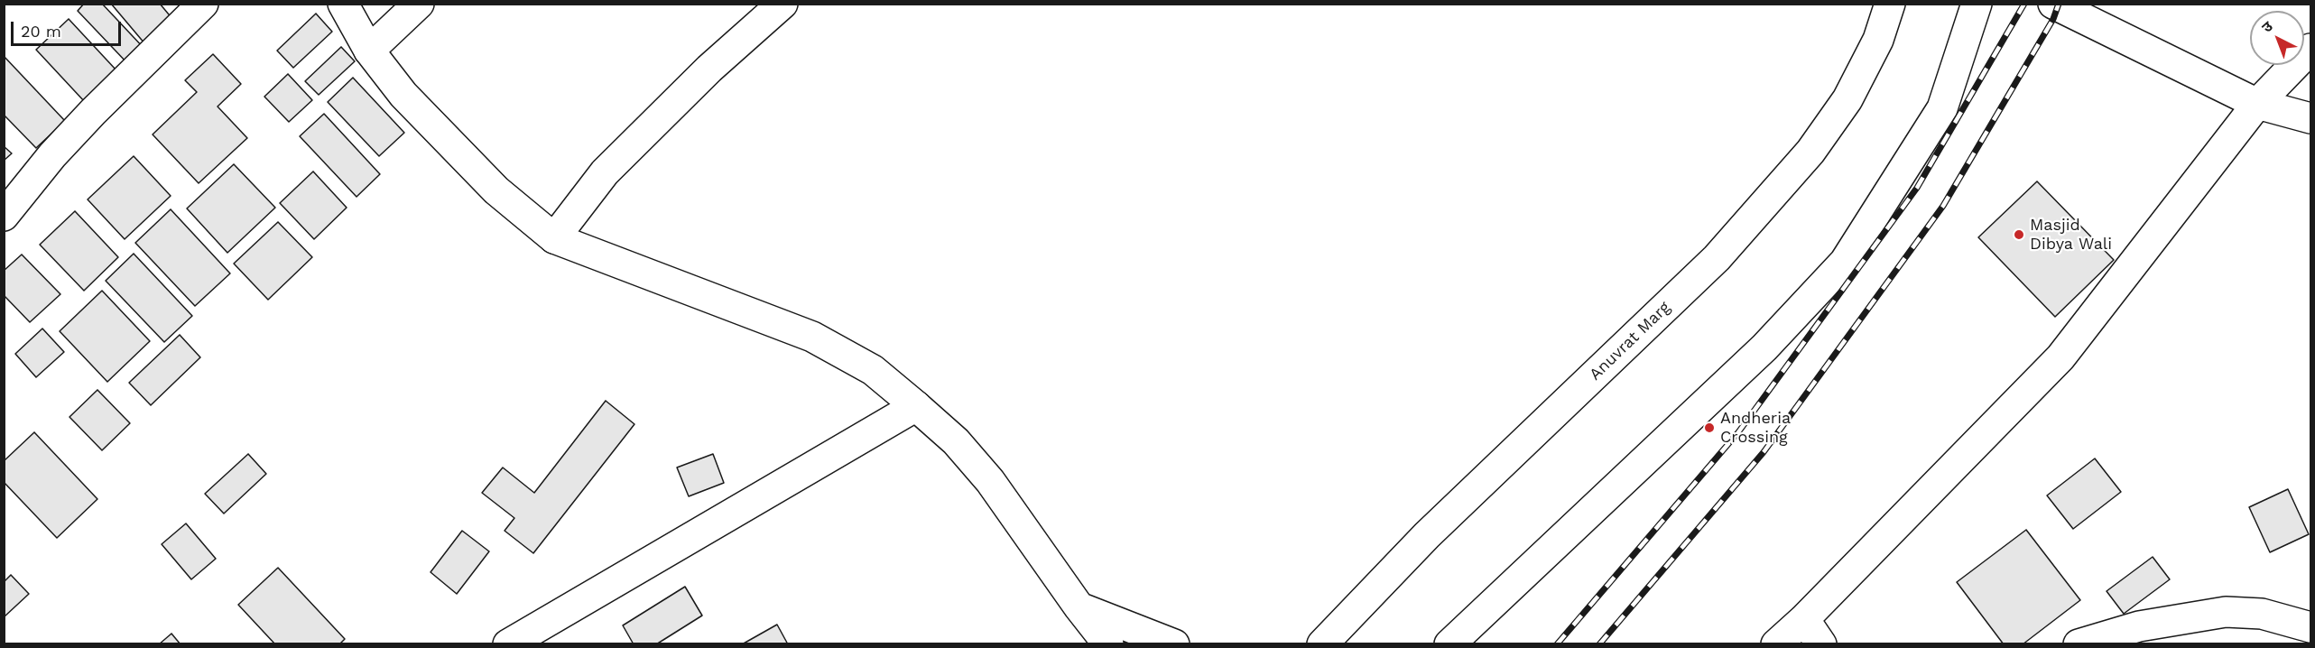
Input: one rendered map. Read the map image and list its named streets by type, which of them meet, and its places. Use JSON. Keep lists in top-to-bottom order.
{
  "streets": {
    "main road": ["Anuvrat Marg"]
  },
  "places": ["Masjid Dibya Wali", "Andheria Crossing"],
  "scale_bar": "20 m",
  "north": "top left"
}
